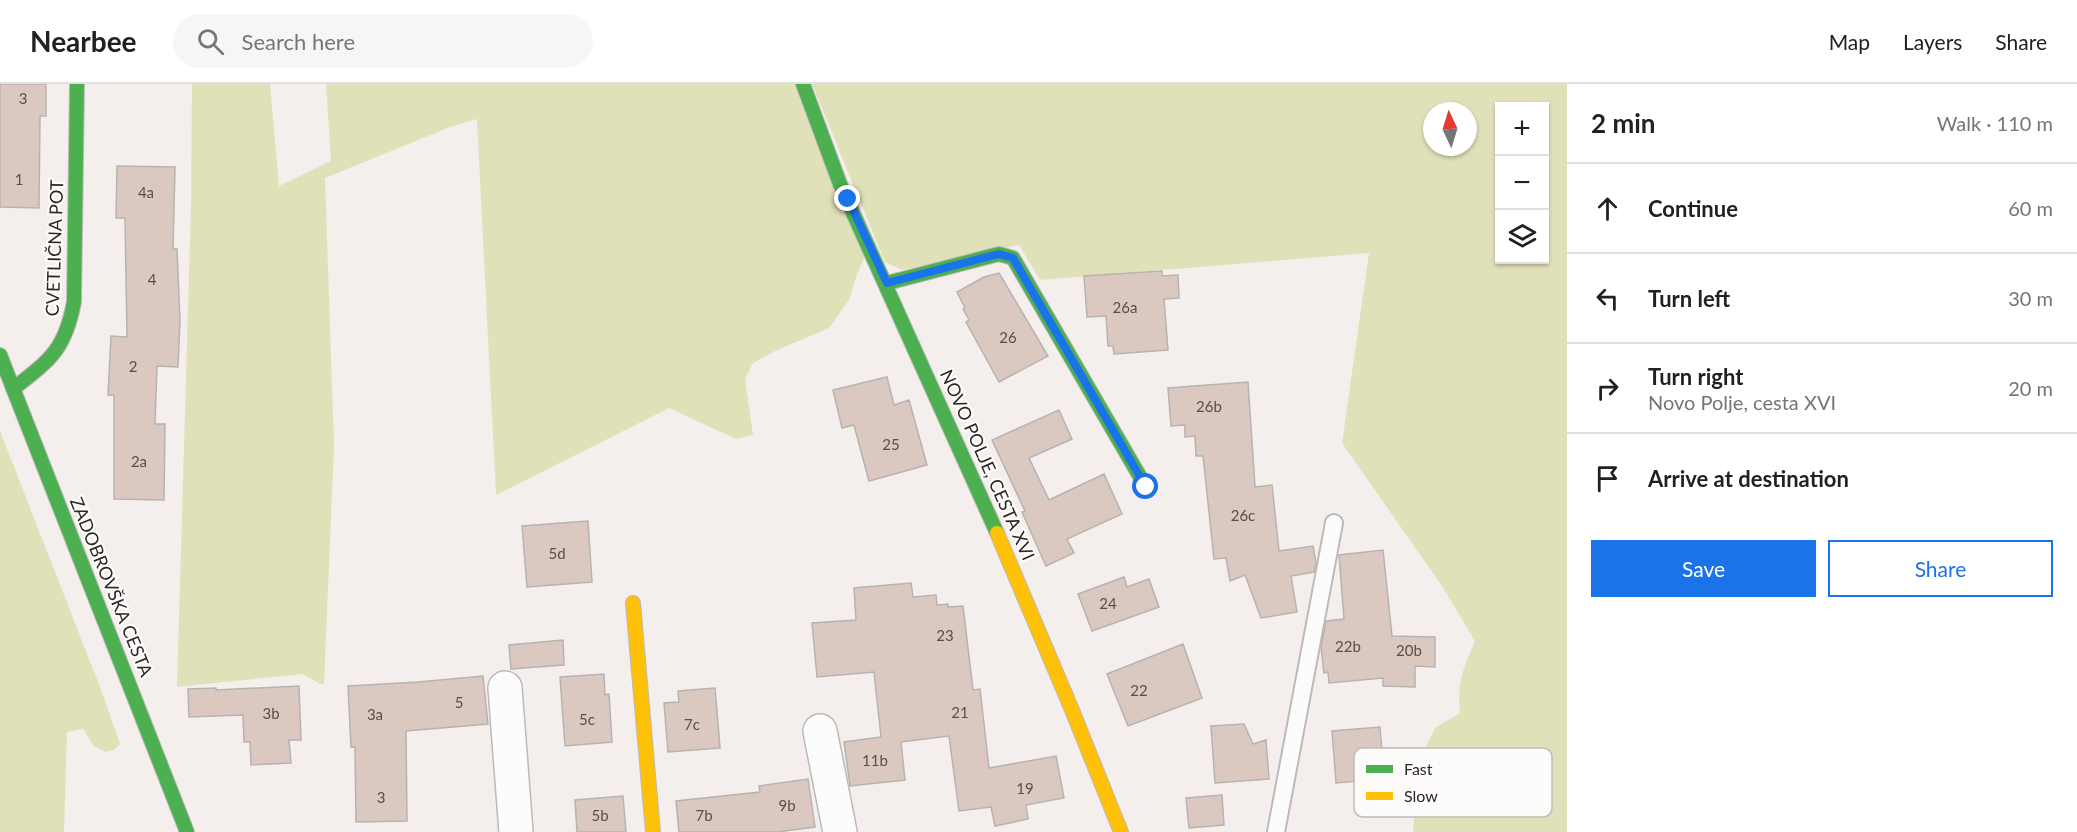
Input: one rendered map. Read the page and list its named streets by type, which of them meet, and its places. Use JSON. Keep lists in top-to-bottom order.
{
  "streets": {
    "street": ["CVETLIČNA POT", "NOVO POLJE, CESTA XVI", "ZADOBROVŠKA CESTA"]
  },
  "crossings": [
    ["CVETLIČNA POT", "ZADOBROVŠKA CESTA"]
  ],
  "house_numbers": [
    "3",
    "1",
    "4a",
    "4",
    "26a",
    "26",
    "2",
    "26b",
    "25",
    "2a",
    "26c",
    "5d",
    "24",
    "23",
    "22b",
    "20b",
    "22",
    "5",
    "21",
    "3b",
    "3a",
    "5c",
    "7c",
    "11b",
    "19",
    "3",
    "9b",
    "5b",
    "7b"
  ],
  "legend": ["Fast", "Slow"],
  "north": "top",
  "page": {
    "header": "Nearbee",
    "search": "Search here",
    "nav": ["Map", "Layers", "Share"],
    "heading": ["2 min", "Walk · 110 m"],
    "map_buttons": ["+", "−"],
    "list": [
      ["Continue", "60 m"],
      ["Turn left", "30 m"],
      ["Turn right", "Novo Polje, cesta XVI", "20 m"],
      "Arrive at destination"
    ],
    "buttons": ["Save", "Share"]
  }
}
